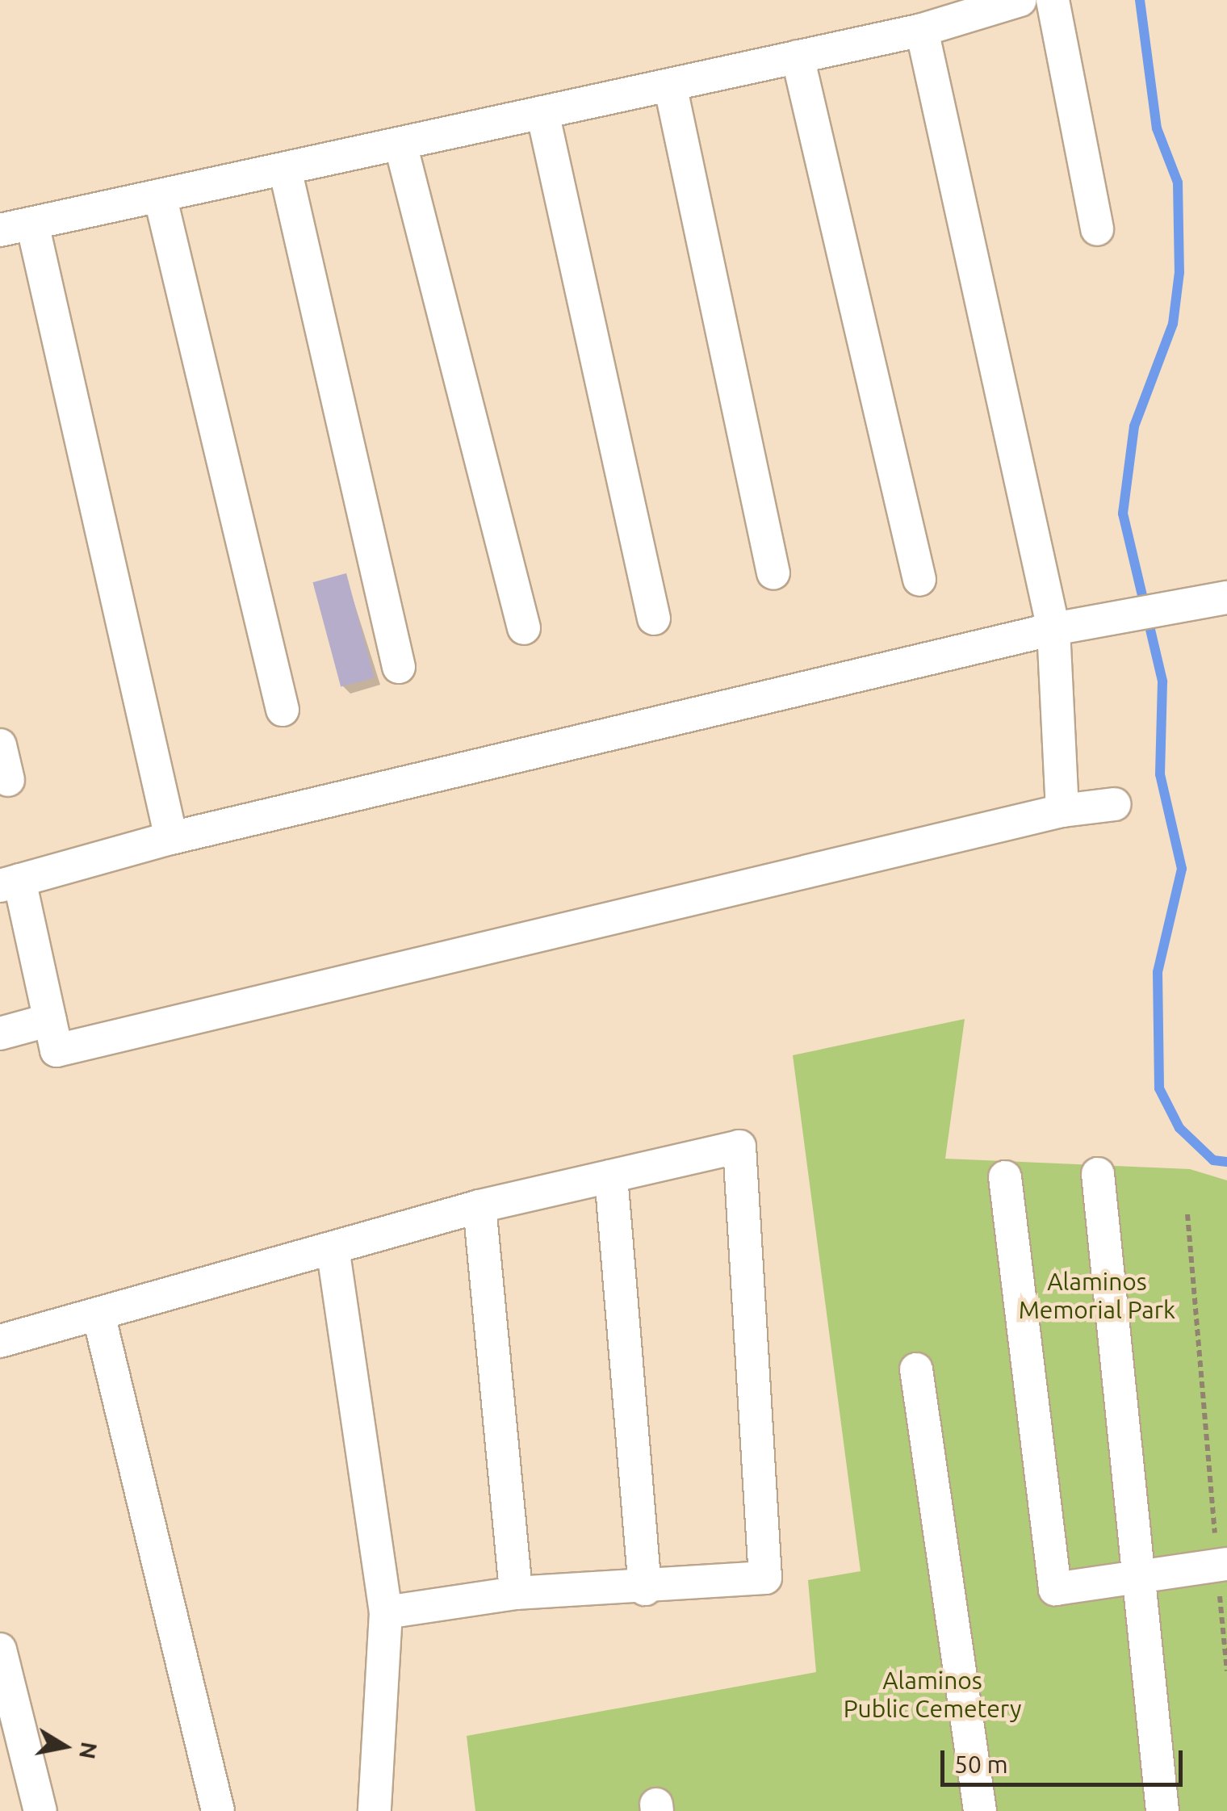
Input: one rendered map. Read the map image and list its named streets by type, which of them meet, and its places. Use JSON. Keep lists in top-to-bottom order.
{
  "parks": ["Alaminos Memorial Park", "Alaminos Public Cemetery"],
  "scale_bar": "50 m",
  "north": "right"
}
